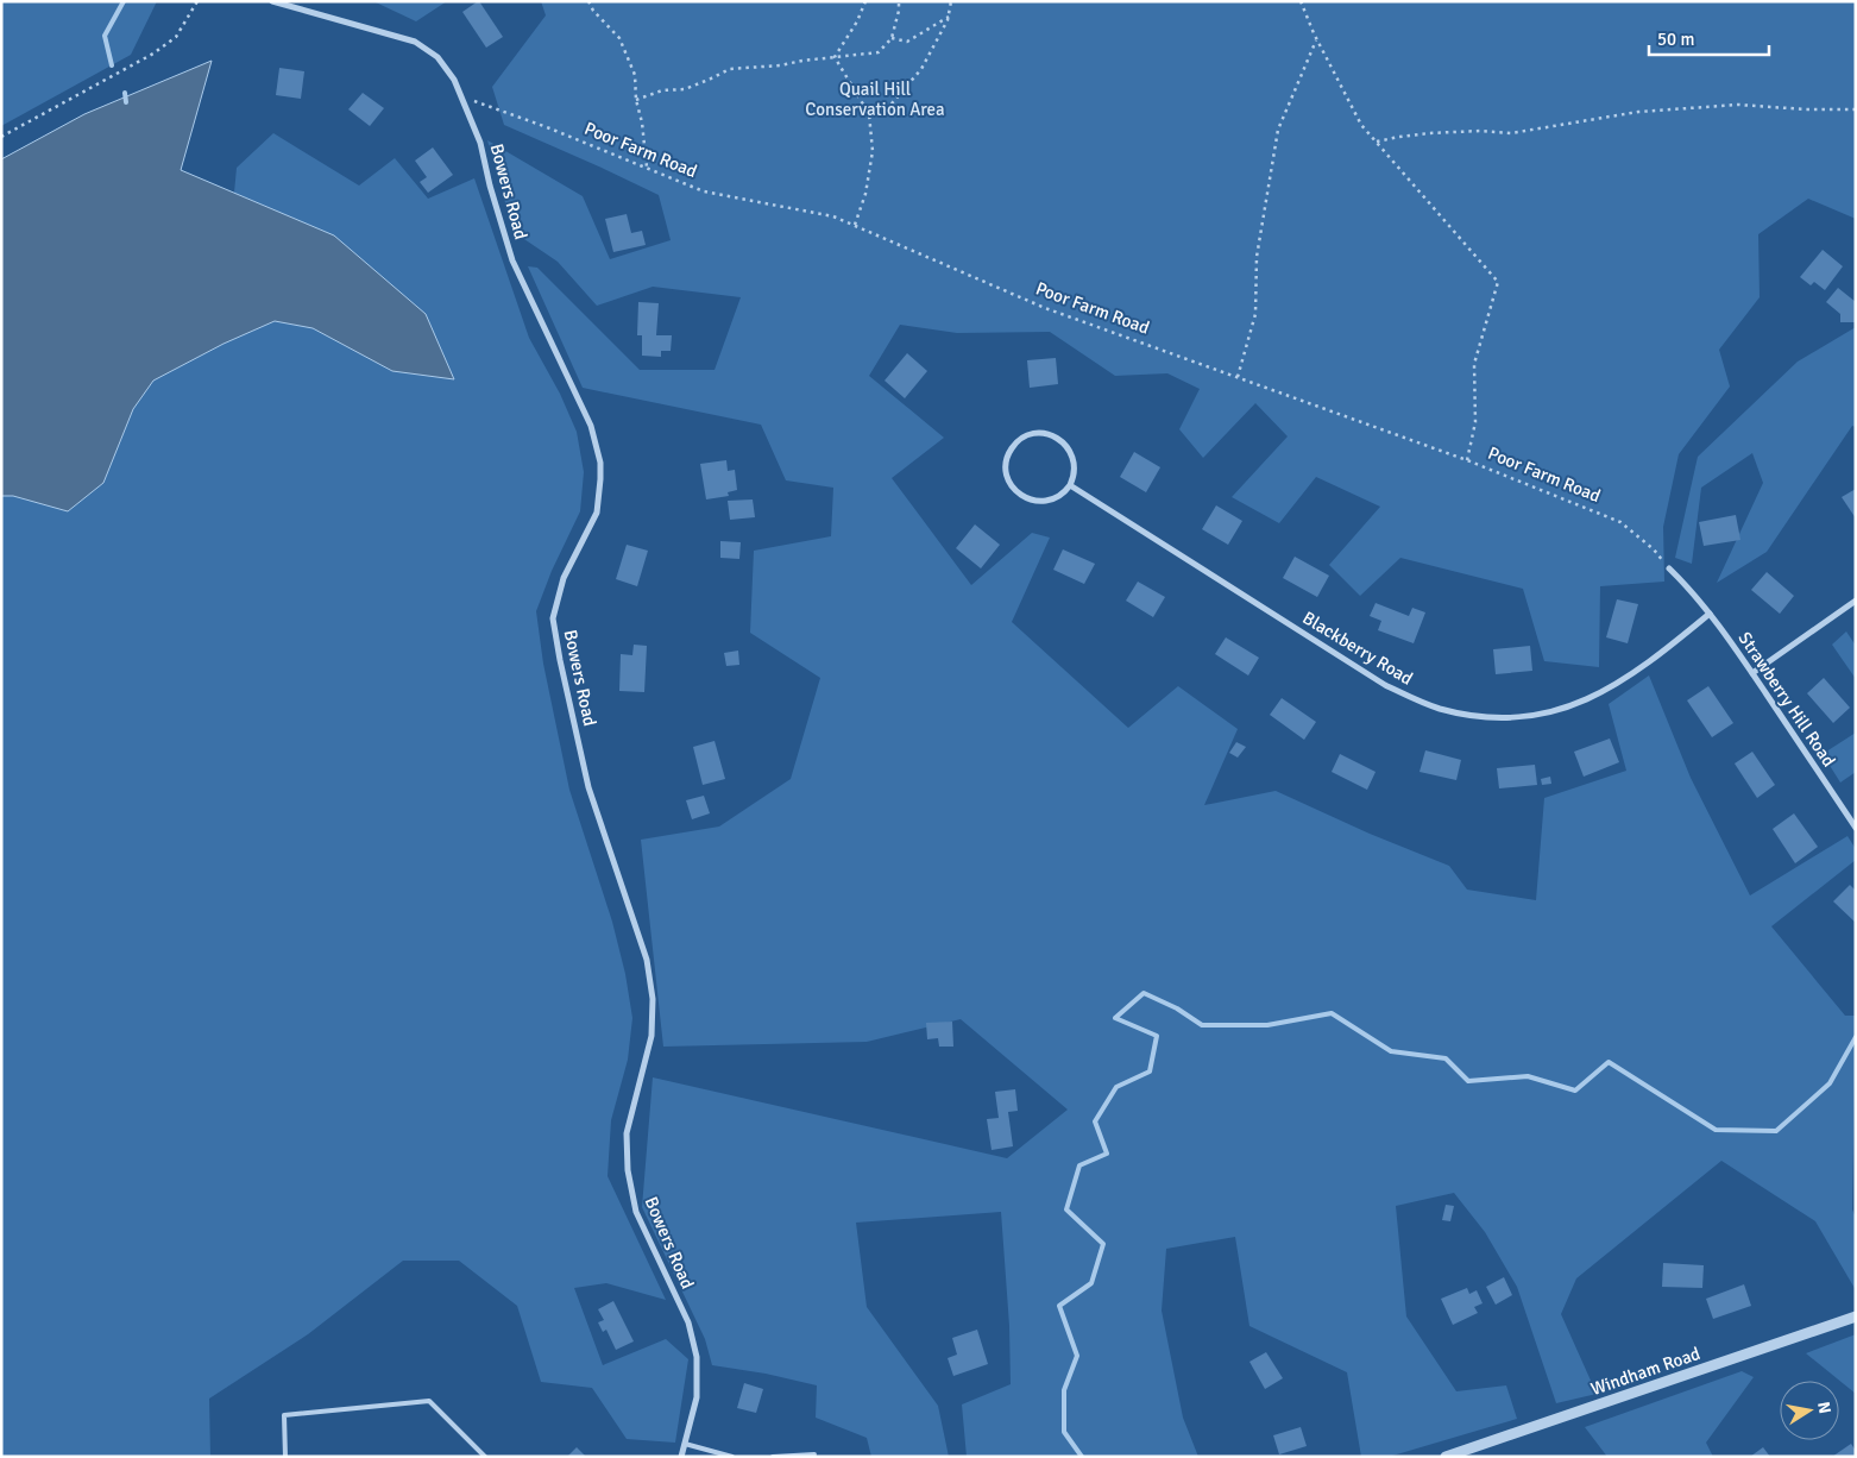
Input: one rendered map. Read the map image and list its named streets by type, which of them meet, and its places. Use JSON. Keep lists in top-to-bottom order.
{
  "streets": {
    "street": [
      "Bowers Road",
      "Blackberry Road",
      "Strawberry Hill Road",
      "Windham Road"
    ],
    "path": ["Poor Farm Road"]
  },
  "crossings": [
    ["Poor Farm Road", "Bowers Road"],
    ["Poor Farm Road", "Strawberry Hill Road"],
    ["Blackberry Road", "Strawberry Hill Road"]
  ],
  "parks": ["Quail Hill Conservation Area"],
  "scale_bar": "50 m",
  "north": "right"
}
